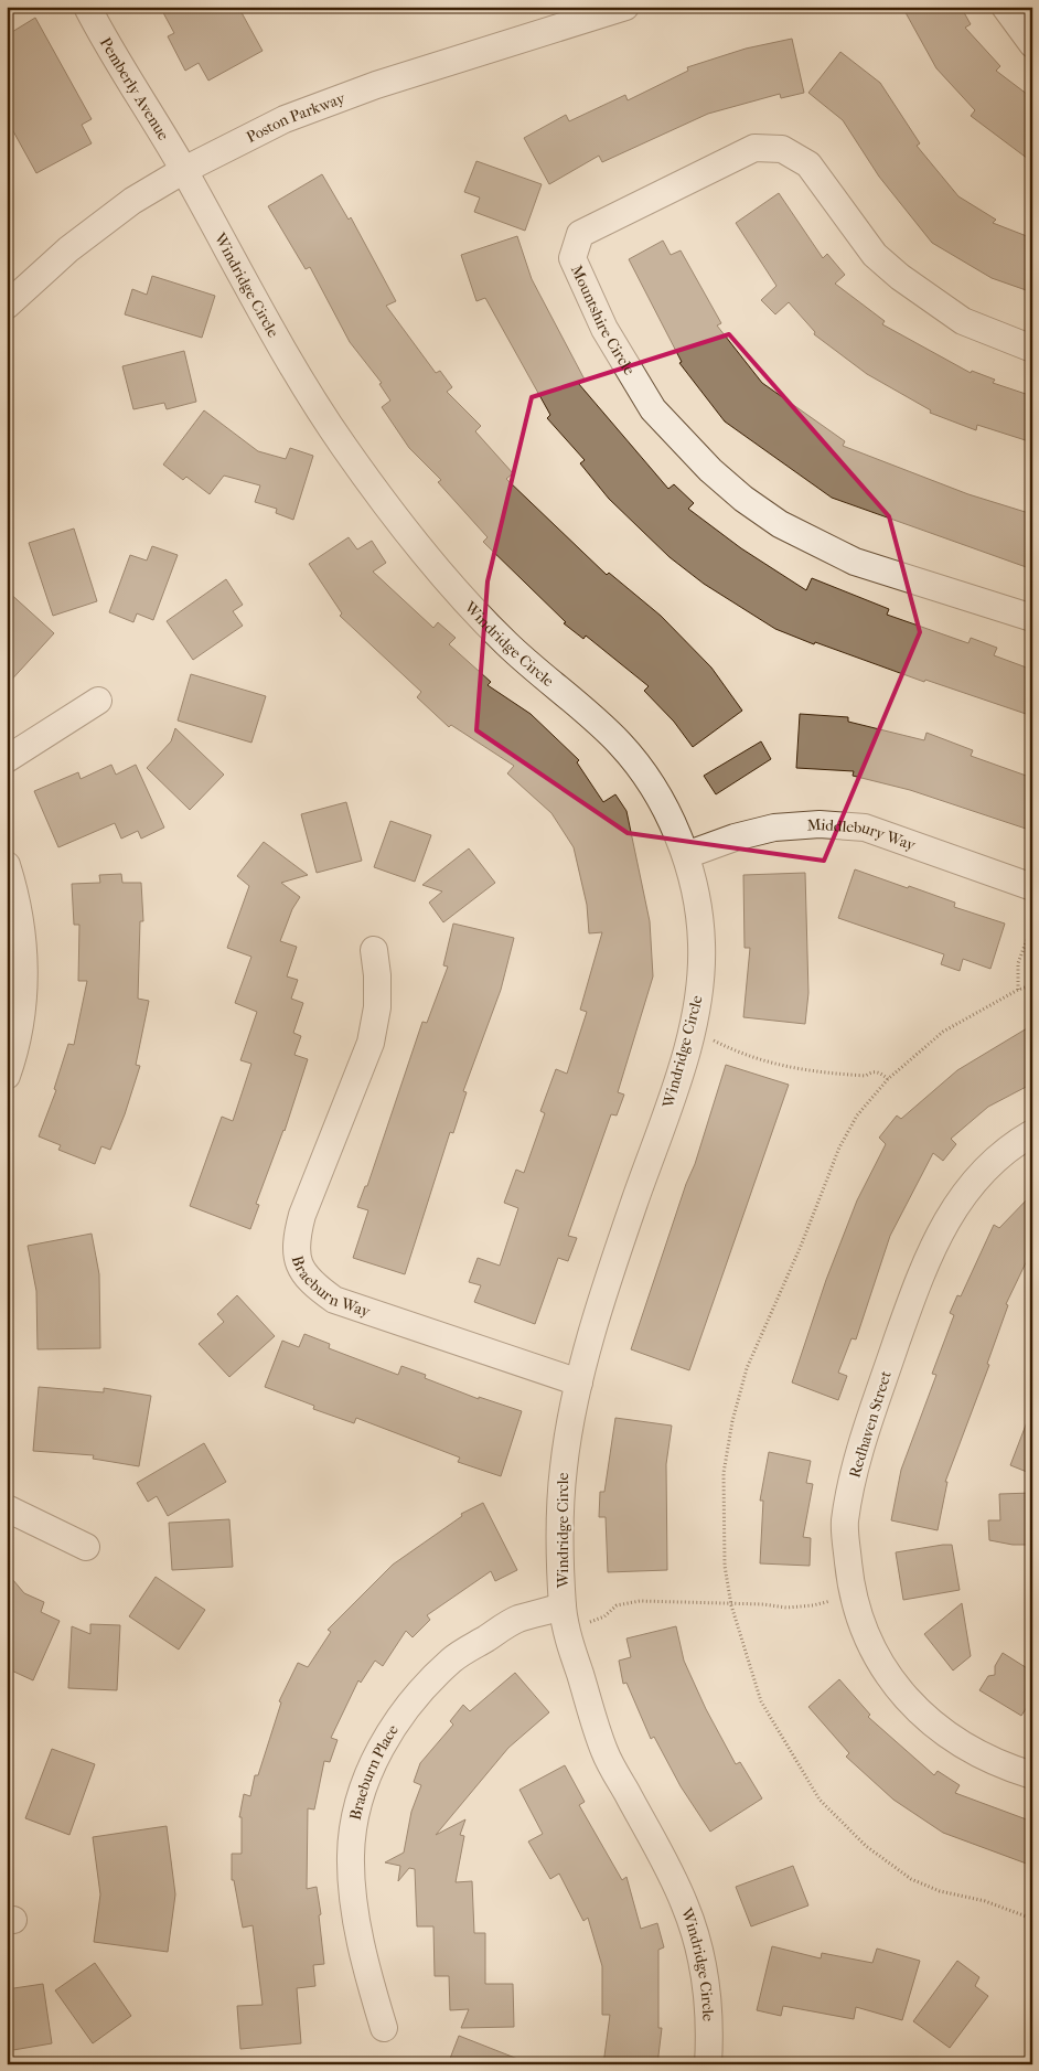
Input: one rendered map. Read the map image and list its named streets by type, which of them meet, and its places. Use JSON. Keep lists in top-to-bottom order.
{
  "streets": {
    "street": [
      "Pemberly Avenue",
      "Poston Parkway",
      "Windridge Circle",
      "Mountshire Circle",
      "Middlebury Way",
      "Braeburn Way",
      "Redhaven Street",
      "Braeburn Place"
    ]
  },
  "crossings": [
    ["Pemberly Avenue", "Poston Parkway"],
    ["Pemberly Avenue", "Windridge Circle"],
    ["Poston Parkway", "Windridge Circle"],
    ["Windridge Circle", "Middlebury Way"],
    ["Windridge Circle", "Braeburn Way"],
    ["Windridge Circle", "Braeburn Place"]
  ]
}
